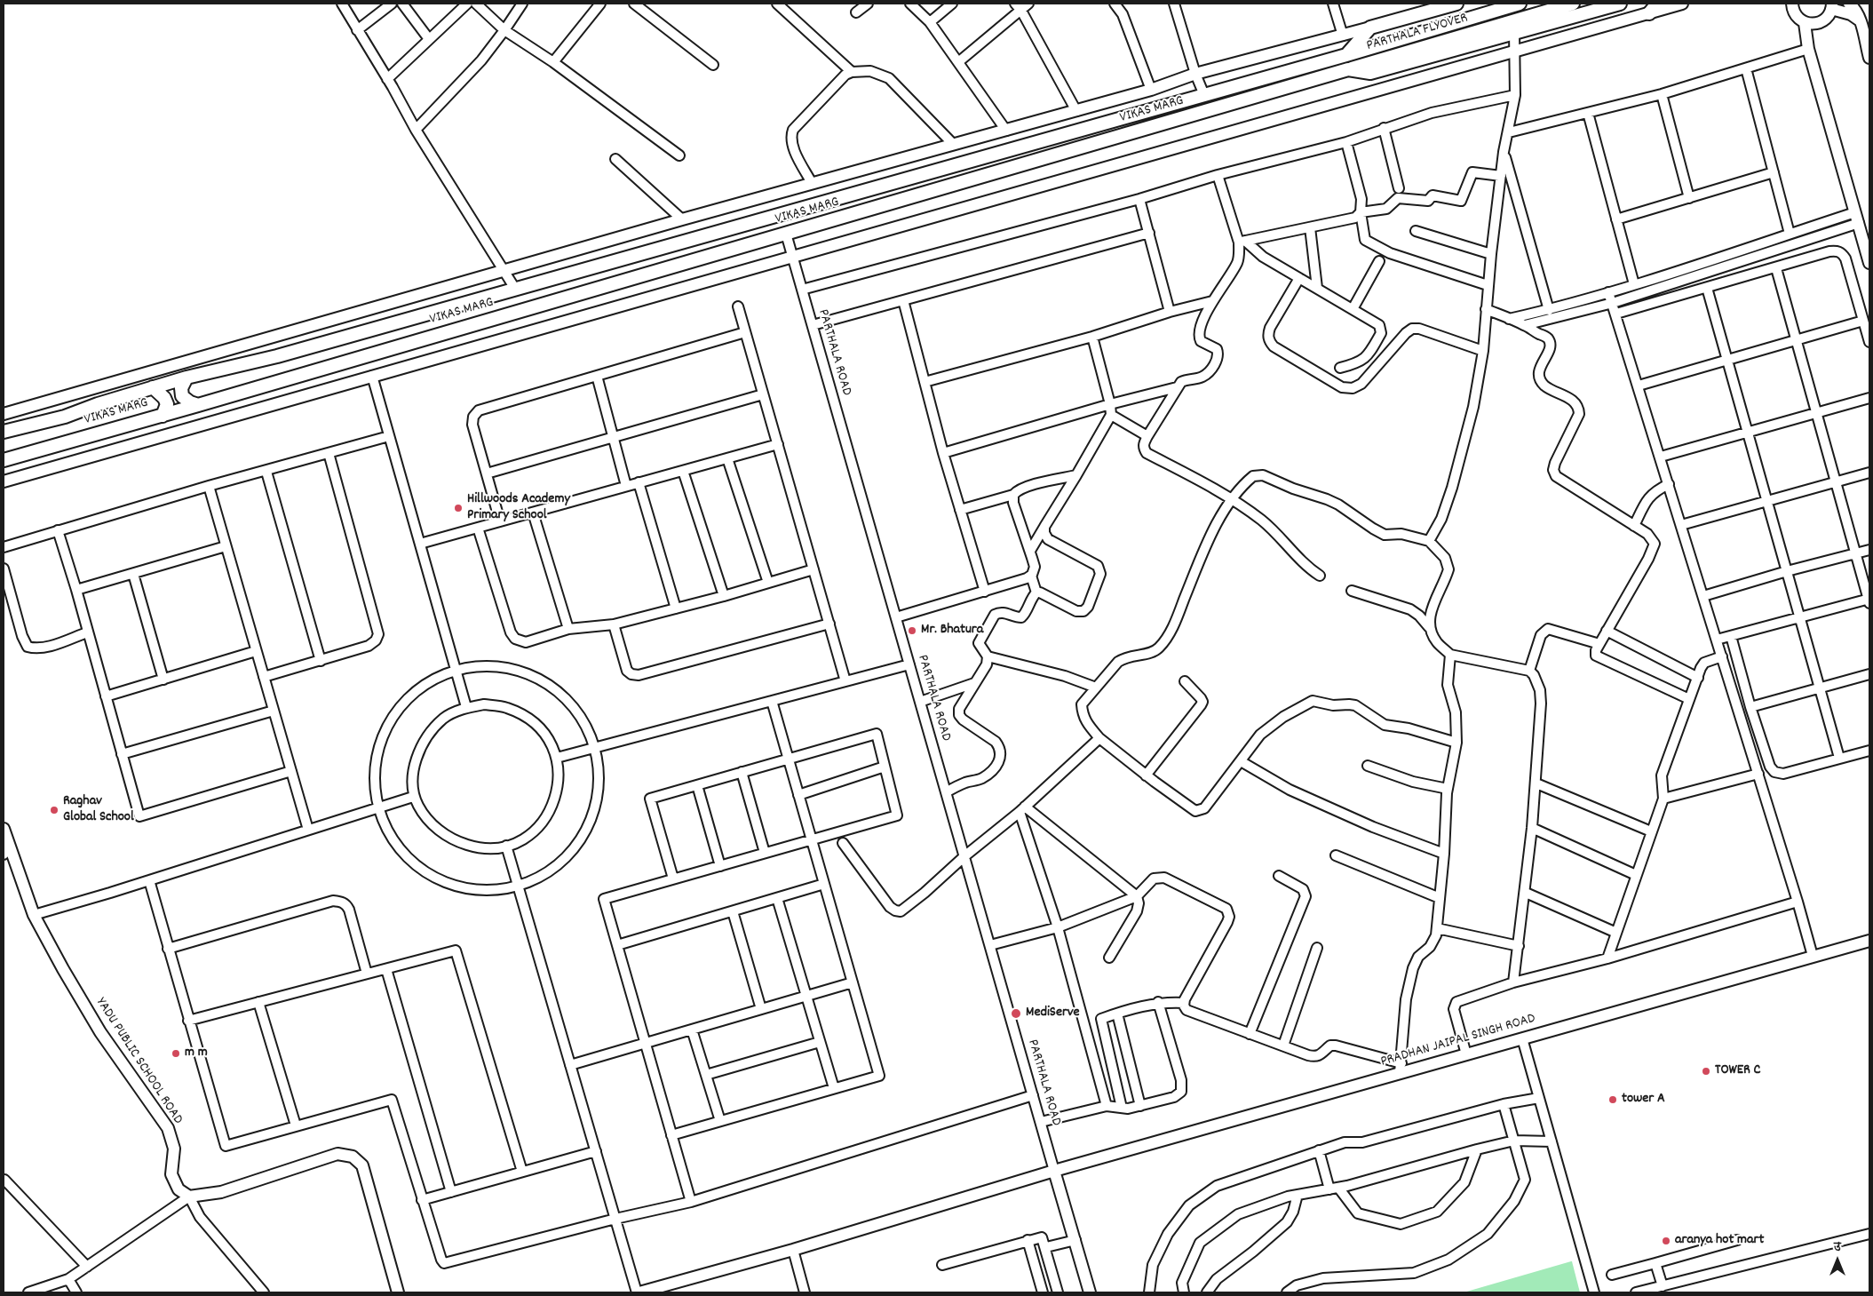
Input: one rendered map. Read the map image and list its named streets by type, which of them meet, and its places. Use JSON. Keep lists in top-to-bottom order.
{
  "streets": {
    "main road": ["PARTHALA FLYOVER", "VIKAS MARG"],
    "street": ["PARTHALA ROAD", "PRADHAN JAIPAL SINGH ROAD", "YADU PUBLIC SCHOOL ROAD"]
  },
  "crossings": [
    ["PARTHALA FLYOVER", "VIKAS MARG"],
    ["VIKAS MARG", "PARTHALA ROAD"],
    ["PARTHALA ROAD", "PRADHAN JAIPAL SINGH ROAD"]
  ],
  "places": [
    "Hillwoods Academy Primary School",
    "Mr. Bhatura",
    "Raghav Global School",
    "MediServe",
    "m m",
    "TOWER C",
    "tower A",
    "aranya hot mart"
  ],
  "north": "top"
}
